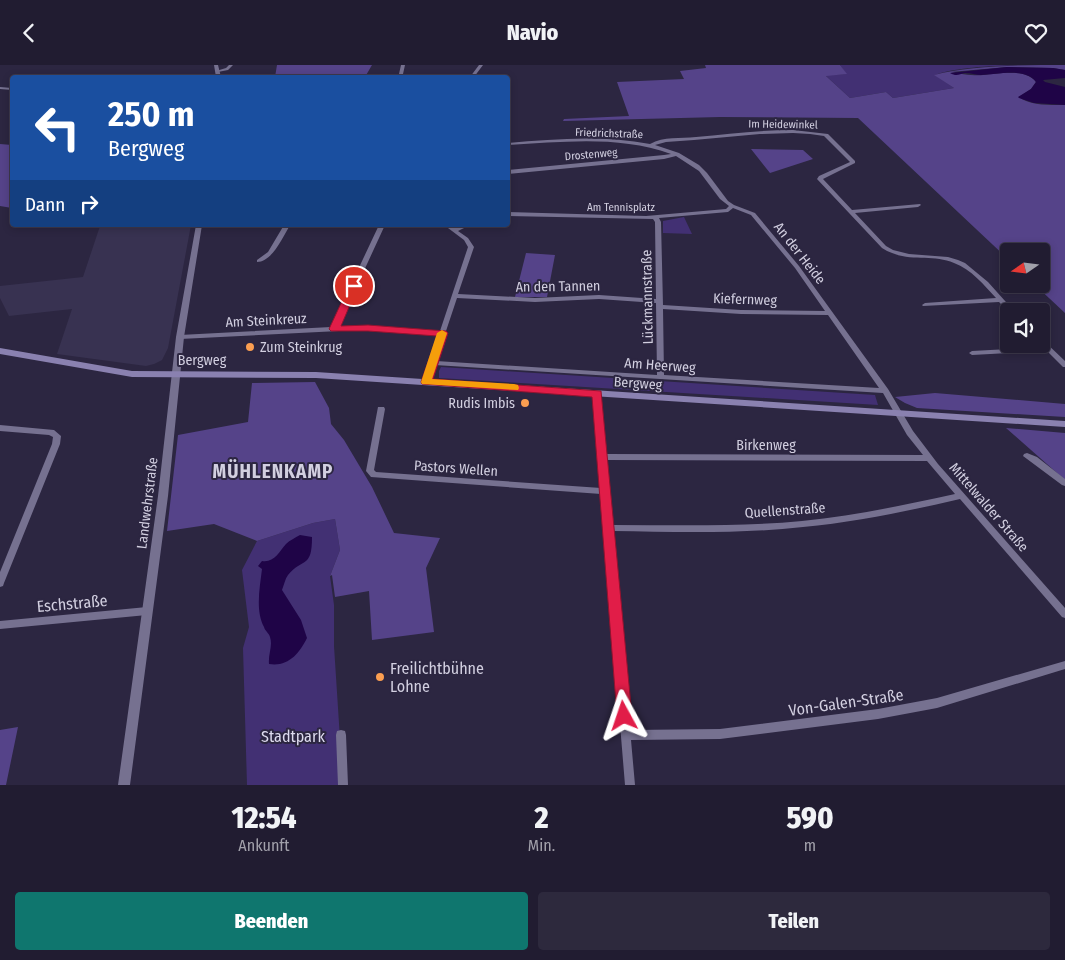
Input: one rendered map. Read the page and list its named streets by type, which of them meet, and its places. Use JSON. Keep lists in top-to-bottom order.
{
  "streets": {
    "main road": ["Bergweg"],
    "street": [
      "Im Heidewinkel",
      "Friedrichstraße",
      "Drostenweg",
      "Am Tennisplatz",
      "An der Heide",
      "An den Tannen",
      "Lückmannstraße",
      "Kiefernweg",
      "Am Steinkreuz",
      "Am Heerweg",
      "Birkenweg",
      "Pastors Wellen",
      "Landwehrstraße",
      "Mittelwalder Straße",
      "Quellenstraße",
      "Eschstraße",
      "Von-Galen-Straße"
    ]
  },
  "crossings": [
    ["Im Heidewinkel", "Friedrichstraße"],
    ["Friedrichstraße", "An der Heide"],
    ["Drostenweg", "An der Heide"],
    ["Am Tennisplatz", "An der Heide"],
    ["Am Tennisplatz", "Lückmannstraße"],
    ["An der Heide", "Kiefernweg"],
    ["An der Heide", "Bergweg"],
    ["An der Heide", "Am Heerweg"],
    ["An der Heide", "Mittelwalder Straße"],
    ["An den Tannen", "Lückmannstraße"],
    ["An den Tannen", "Kiefernweg"],
    ["Lückmannstraße", "Kiefernweg"],
    ["Lückmannstraße", "Am Heerweg"],
    ["Am Steinkreuz", "Landwehrstraße"],
    ["Bergweg", "Landwehrstraße"],
    ["Bergweg", "Mittelwalder Straße"],
    ["Birkenweg", "Mittelwalder Straße"],
    ["Landwehrstraße", "Eschstraße"],
    ["Mittelwalder Straße", "Quellenstraße"]
  ],
  "districts": ["MÜHLENKAMP"],
  "parks": ["Stadtpark"],
  "places": ["Zum Steinkrug", "Rudis Imbis", "Freilichtbühne Lohne"],
  "north": "left",
  "page": {
    "header": "Navio",
    "turn": ["250 m", "Bergweg"],
    "then": "Dann",
    "eta": [
      "12:54",
      "Ankunft",
      "2",
      "Min.",
      "590",
      "m"
    ],
    "buttons": ["Beenden", "Teilen"]
  }
}
